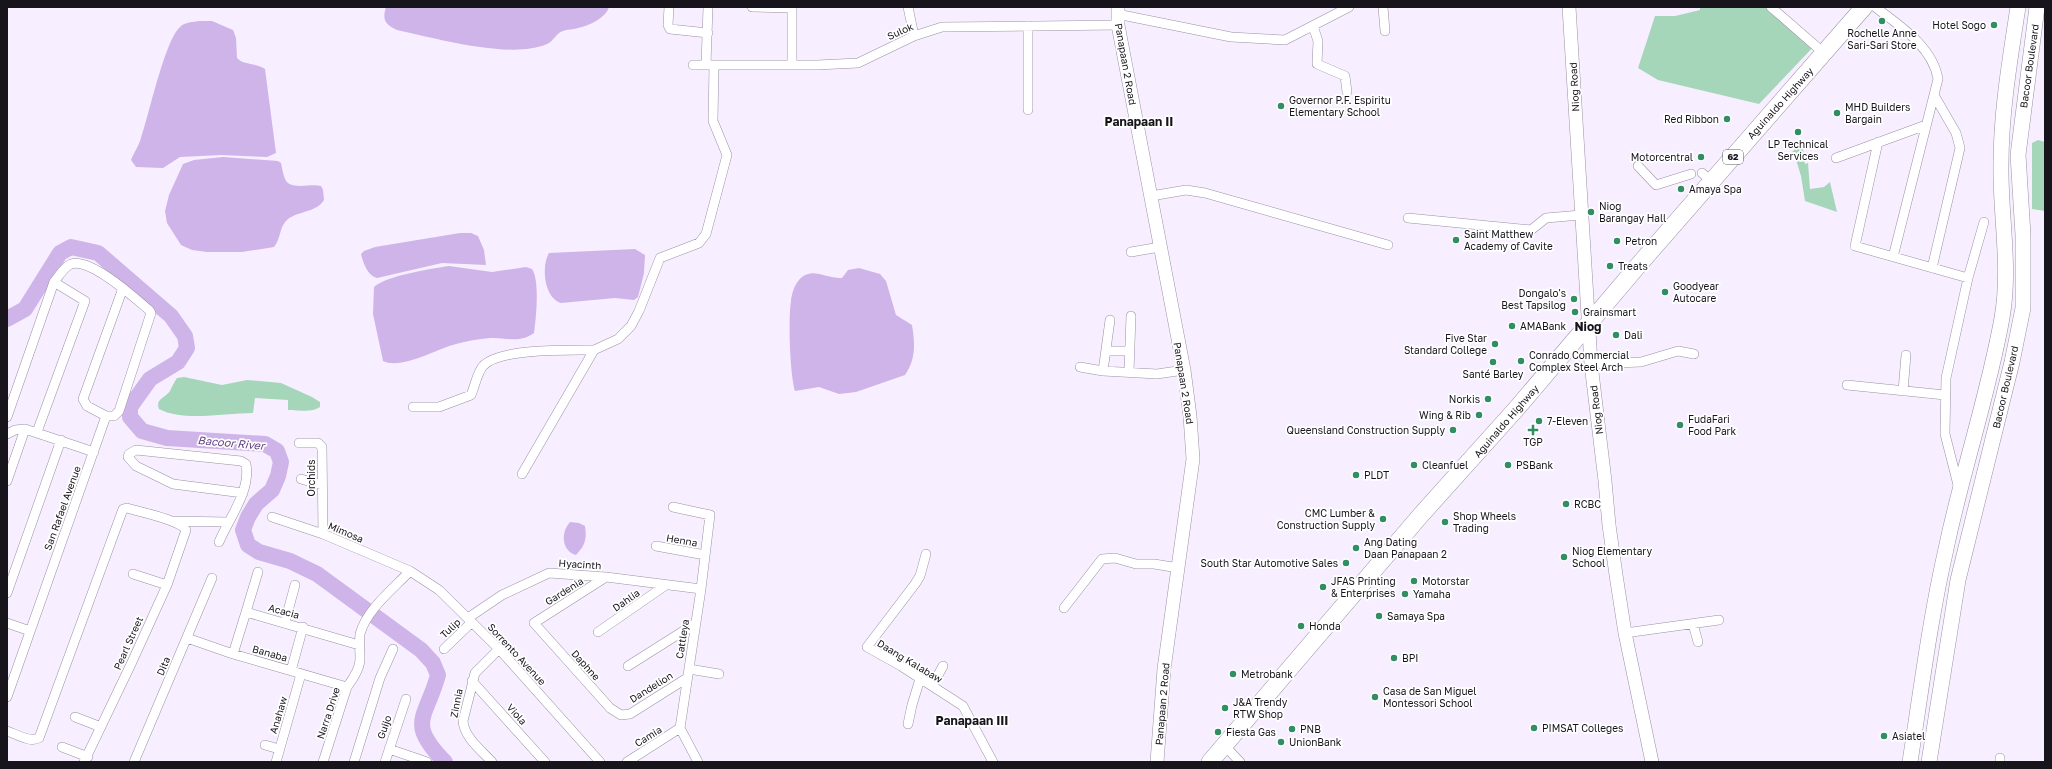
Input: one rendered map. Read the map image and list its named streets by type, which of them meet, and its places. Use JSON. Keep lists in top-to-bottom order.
{
  "streets": {
    "highway": ["Aguinaldo Highway", "62"],
    "main road": ["Bacoor Boulevard"],
    "street": [
      "Sulok",
      "Panapaan 2 Road",
      "Niog Road",
      "Orchids",
      "San Rafael Avenue",
      "Mimosa",
      "Henna",
      "Hyacinth",
      "Gardenia",
      "Dahlia",
      "Acacia",
      "Tulip",
      "Cattleya",
      "Pearl Street",
      "Banaba",
      "Sorrento Avenue",
      "Daang Kalabaw",
      "Daphne",
      "Dita",
      "Dandelion",
      "Zinnia",
      "Narra Drive",
      "Viola",
      "Anahaw",
      "Guijo",
      "Camia"
    ]
  },
  "crossings": [
    ["Sulok", "Panapaan 2 Road"],
    ["Niog Road", "Aguinaldo Highway"],
    ["Orchids", "Mimosa"],
    ["Mimosa", "Sorrento Avenue"],
    ["Mimosa", "Narra Drive"],
    ["Henna", "Cattleya"],
    ["Hyacinth", "Gardenia"],
    ["Hyacinth", "Dahlia"],
    ["Hyacinth", "Tulip"],
    ["Hyacinth", "Cattleya"],
    ["Hyacinth", "Sorrento Avenue"],
    ["Gardenia", "Daphne"],
    ["Acacia", "Narra Drive"],
    ["Tulip", "Sorrento Avenue"],
    ["Cattleya", "Dandelion"],
    ["Cattleya", "Camia"],
    ["Banaba", "Dita"],
    ["Banaba", "Narra Drive"],
    ["Banaba", "Anahaw"],
    ["Sorrento Avenue", "Zinnia"],
    ["Sorrento Avenue", "Narra Drive"],
    ["Daphne", "Dandelion"],
    ["Zinnia", "Viola"]
  ],
  "districts": ["Panapaan II", "Niog", "Panapaan III"],
  "water": ["Bacoor River"],
  "places": {
    "other": [
      "Rochelle Anne Sari-Sari Store",
      "Hotel Sogo",
      "Governor P.F. Espiritu Elementary School",
      "MHD Builders Bargain",
      "Red Ribbon",
      "LP Technical Services",
      "Motorcentral",
      "Amaya Spa",
      "Niog Barangay Hall",
      "Saint Matthew Academy of Cavite",
      "Petron",
      "Treats",
      "Goodyear Autocare",
      "Dongalo's Best Tapsilog",
      "Grainsmart",
      "AMABank",
      "Dali",
      "Five Star Standard College",
      "Conrado Commercial Complex Steel Arch",
      "Santé Barley",
      "Norkis",
      "Wing & Rib",
      "7-Eleven",
      "FudaFari Food Park",
      "Queensland Construction Supply",
      "Cleanfuel",
      "PSBank",
      "PLDT",
      "RCBC",
      "CMC Lumber & Construction Supply",
      "Shop Wheels Trading",
      "Ang Dating Daan Panapaan 2",
      "Niog Elementary School",
      "South Star Automotive Sales",
      "Motorstar",
      "JFAS Printing & Enterprises",
      "Yamaha",
      "Samaya Spa",
      "Honda",
      "BPI",
      "Metrobank",
      "Casa de San Miguel Montessori School",
      "J&A Trendy RTW Shop",
      "PIMSAT Colleges",
      "PNB",
      "Fiesta Gas",
      "Asiatel",
      "UnionBank"
    ],
    "health": ["TGP"]
  }
}
